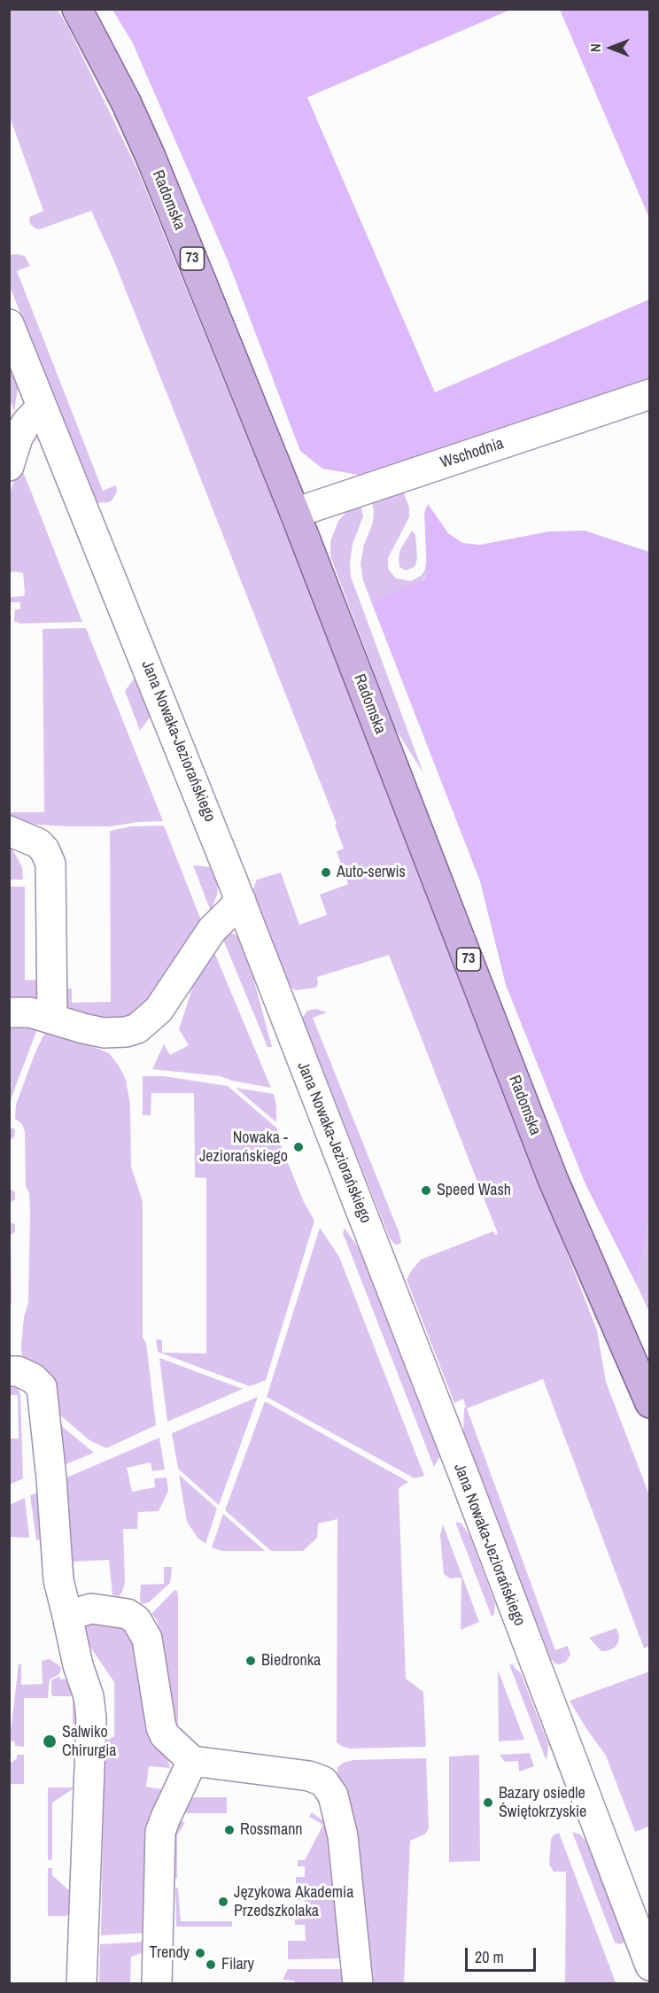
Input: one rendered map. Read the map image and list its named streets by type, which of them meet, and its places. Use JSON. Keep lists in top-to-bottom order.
{
  "streets": {
    "main road": ["Radomska", "73"],
    "street": ["Wschodnia", "Jana Nowaka-Jeziorańskiego"]
  },
  "crossings": [
    ["Radomska", "Wschodnia"]
  ],
  "places": [
    "Auto-serwis",
    "Nowaka - Jeziorańskiego",
    "Speed Wash",
    "Biedronka",
    "Salwiko Chirurgia",
    "Bazary osiedle Świętokrzyskie",
    "Rossmann",
    "Językowa Akademia Przedszkolaka",
    "Trendy",
    "Filary"
  ],
  "scale_bar": "20 m",
  "north": "left"
}
